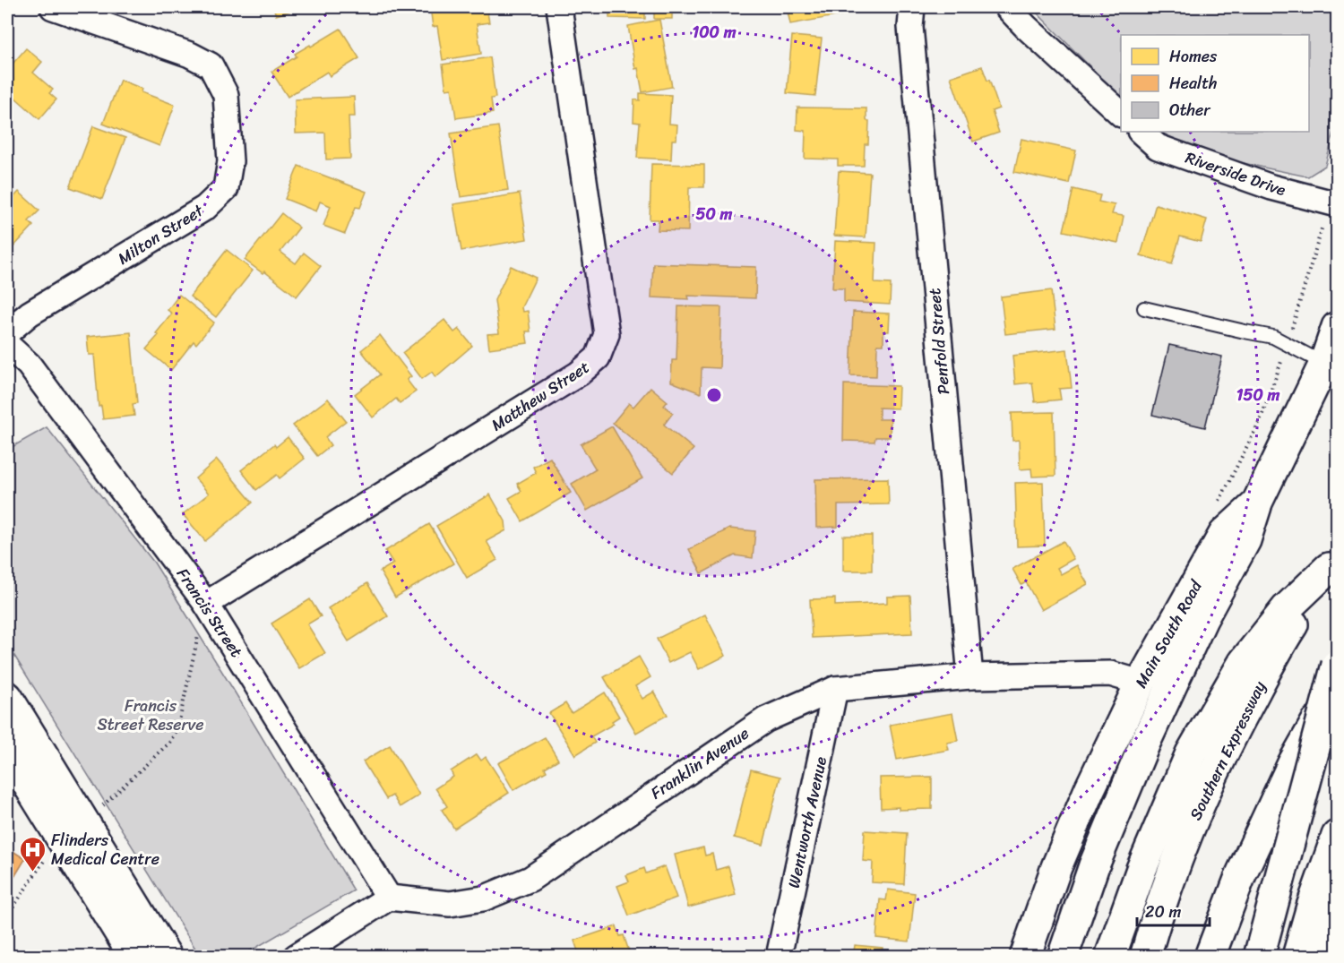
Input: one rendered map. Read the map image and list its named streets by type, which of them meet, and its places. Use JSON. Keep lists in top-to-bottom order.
{
  "streets": {
    "main road": ["Main South Road", "Southern Expressway"],
    "street": [
      "Riverside Drive",
      "Milton Street",
      "Penfold Street",
      "Matthew Street",
      "Francis Street",
      "Franklin Avenue",
      "Wentworth Avenue"
    ]
  },
  "crossings": [
    ["Penfold Street", "Franklin Avenue"],
    ["Matthew Street", "Francis Street"],
    ["Francis Street", "Franklin Avenue"],
    ["Main South Road", "Franklin Avenue"],
    ["Franklin Avenue", "Wentworth Avenue"]
  ],
  "parks": ["Francis Street Reserve"],
  "places": {
    "hospital": ["Flinders Medical Centre"]
  },
  "legend": ["Homes", "Health", "Other"],
  "scale_bar": "20 m",
  "rings": ["100 m", "50 m", "150 m"]
}
